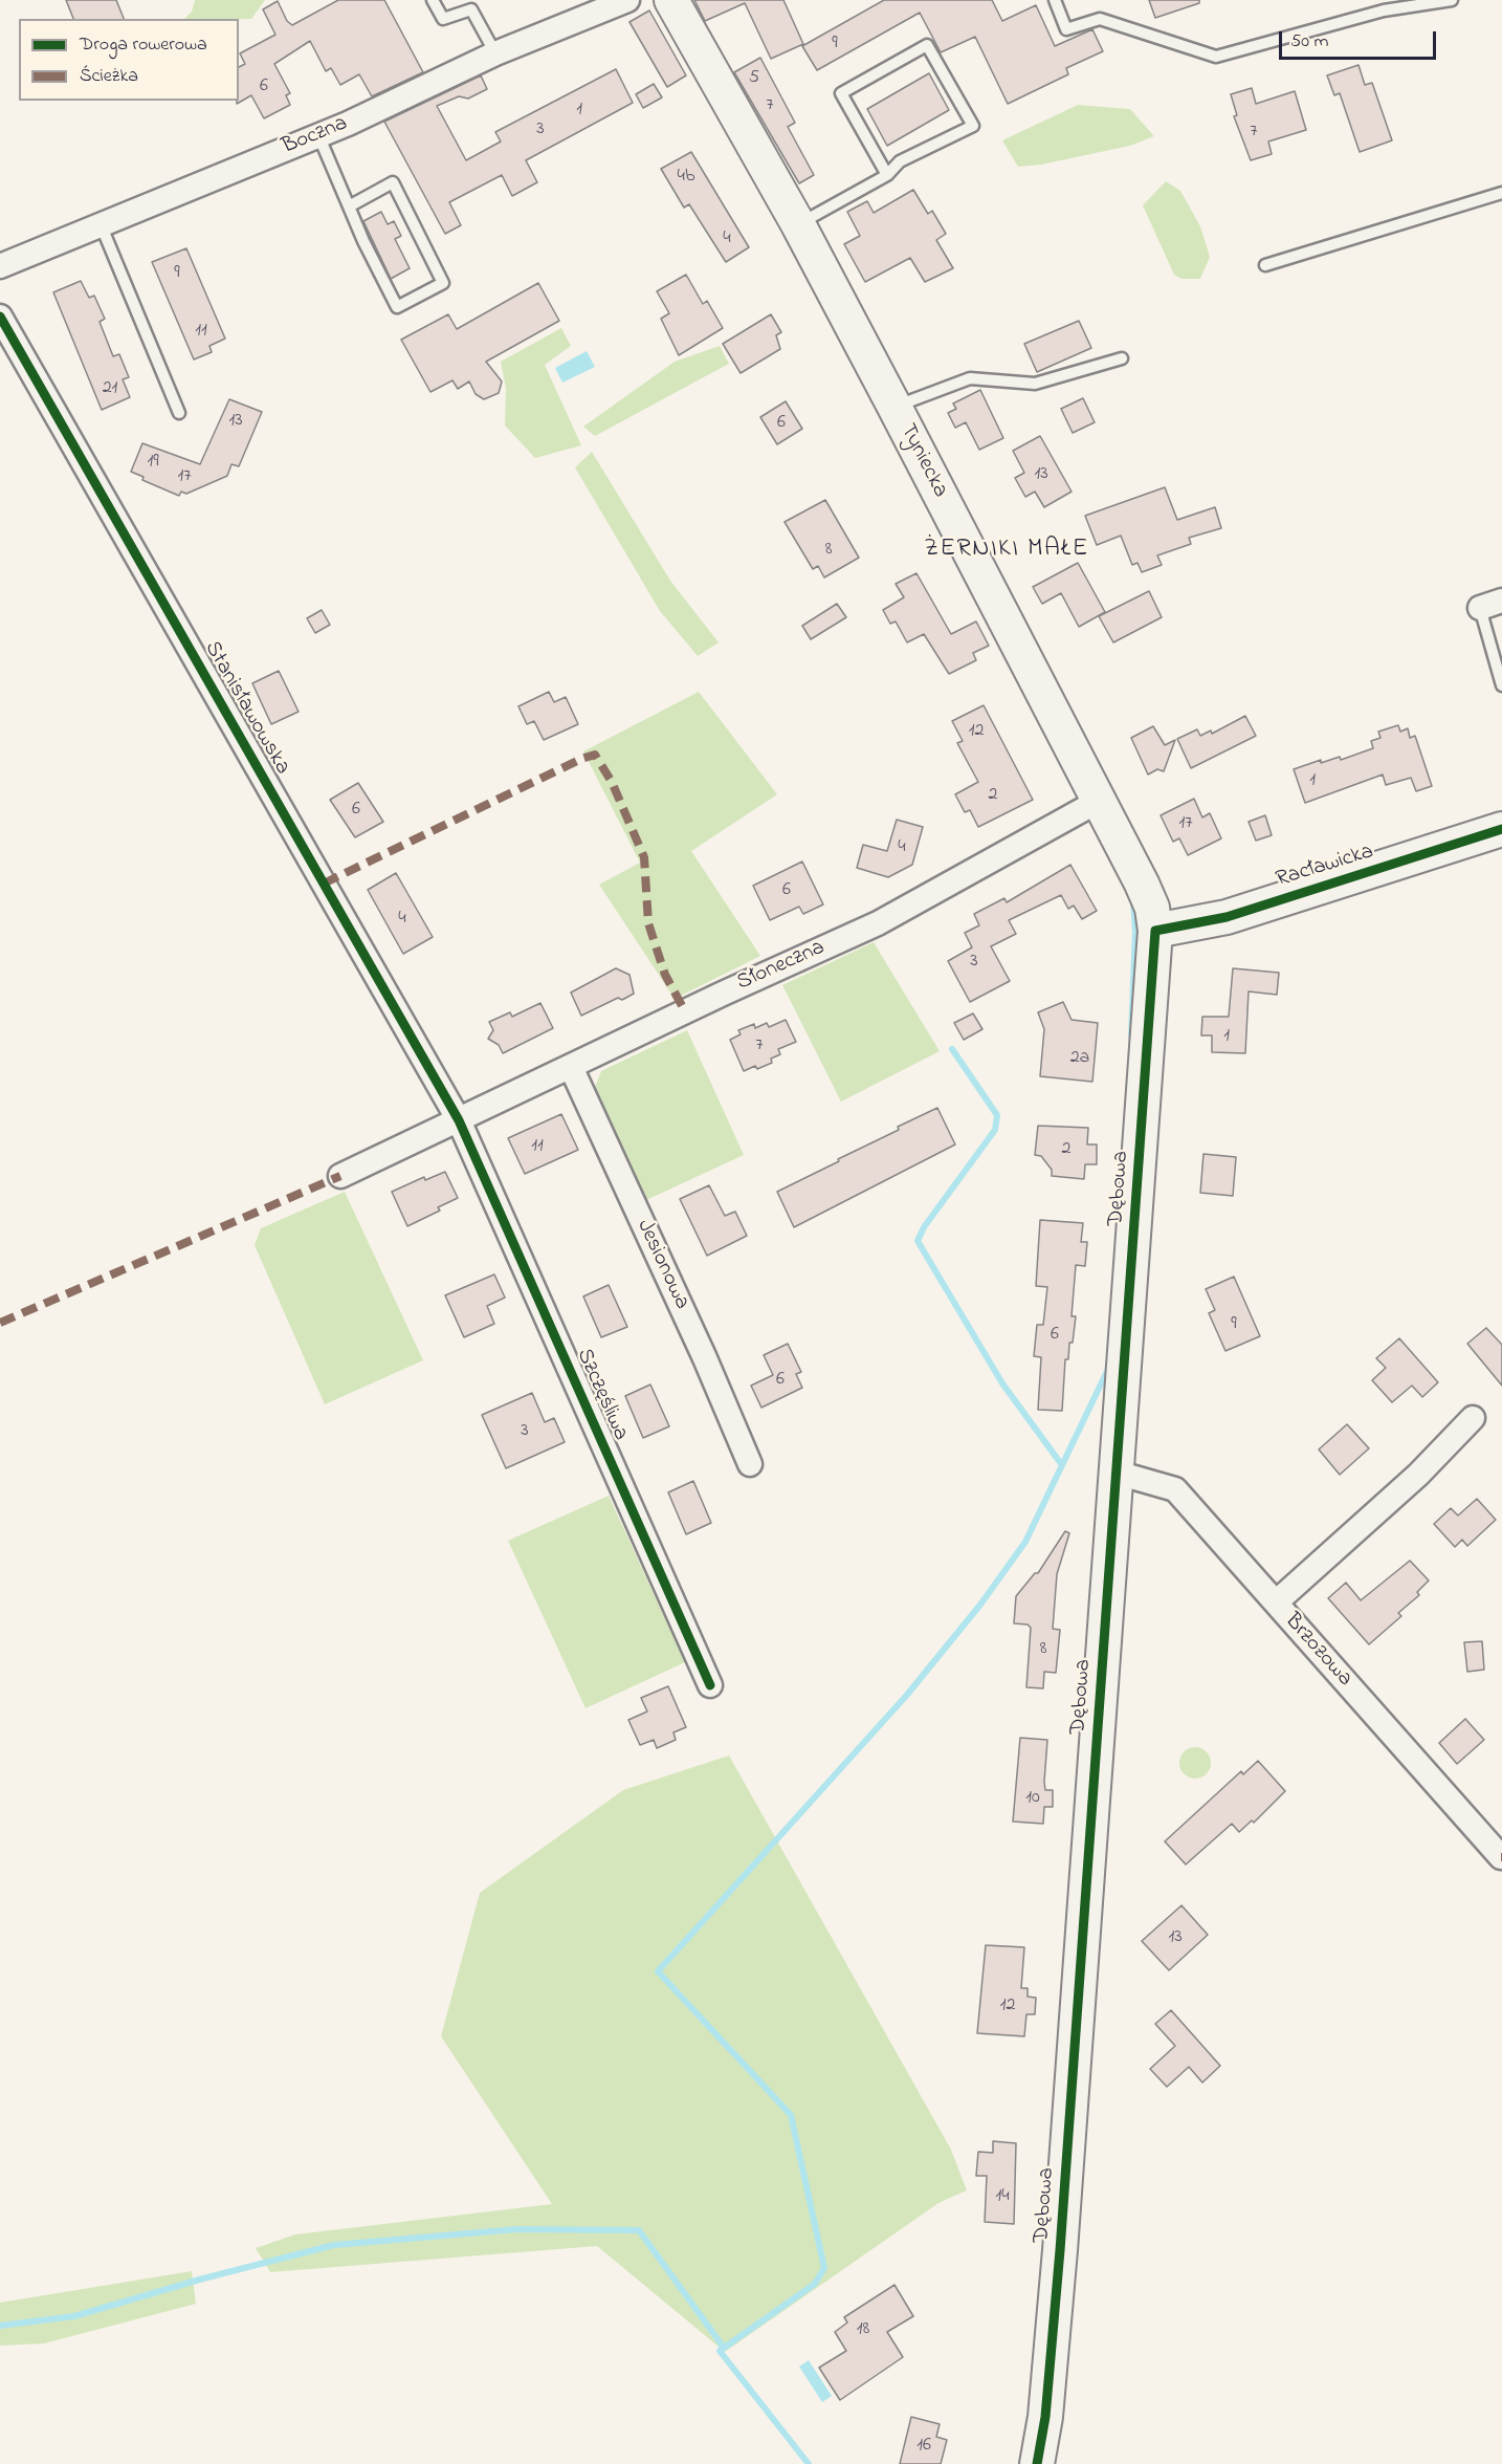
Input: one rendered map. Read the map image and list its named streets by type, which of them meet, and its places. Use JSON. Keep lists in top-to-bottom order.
{
  "streets": {
    "street": [
      "Boczna",
      "Tyniecka",
      "Stanisławowska",
      "Racławicka",
      "Słoneczna",
      "Dębowa",
      "Jesionowa",
      "Szczęśliwa",
      "Brzozowa"
    ]
  },
  "crossings": [
    ["Tyniecka", "Racławicka"],
    ["Tyniecka", "Słoneczna"],
    ["Tyniecka", "Dębowa"],
    ["Stanisławowska", "Słoneczna"],
    ["Stanisławowska", "Szczęśliwa"],
    ["Racławicka", "Dębowa"],
    ["Słoneczna", "Jesionowa"],
    ["Słoneczna", "Szczęśliwa"],
    ["Dębowa", "Brzozowa"]
  ],
  "districts": ["ŻERNIKI MAŁE"],
  "house_numbers": [
    "9",
    "5",
    "6",
    "7",
    "1",
    "3",
    "7",
    "4b",
    "4",
    "9",
    "11",
    "21",
    "13",
    "6",
    "19",
    "13",
    "17",
    "8",
    "12",
    "1",
    "2",
    "6",
    "17",
    "4",
    "6",
    "4",
    "3",
    "1",
    "7",
    "2a",
    "11",
    "2",
    "9",
    "6",
    "6",
    "3",
    "8",
    "10",
    "13",
    "12",
    "14",
    "18",
    "16"
  ],
  "legend": ["Droga rowerowa", "Ścieżka"],
  "scale_bar": "50 m"
}
